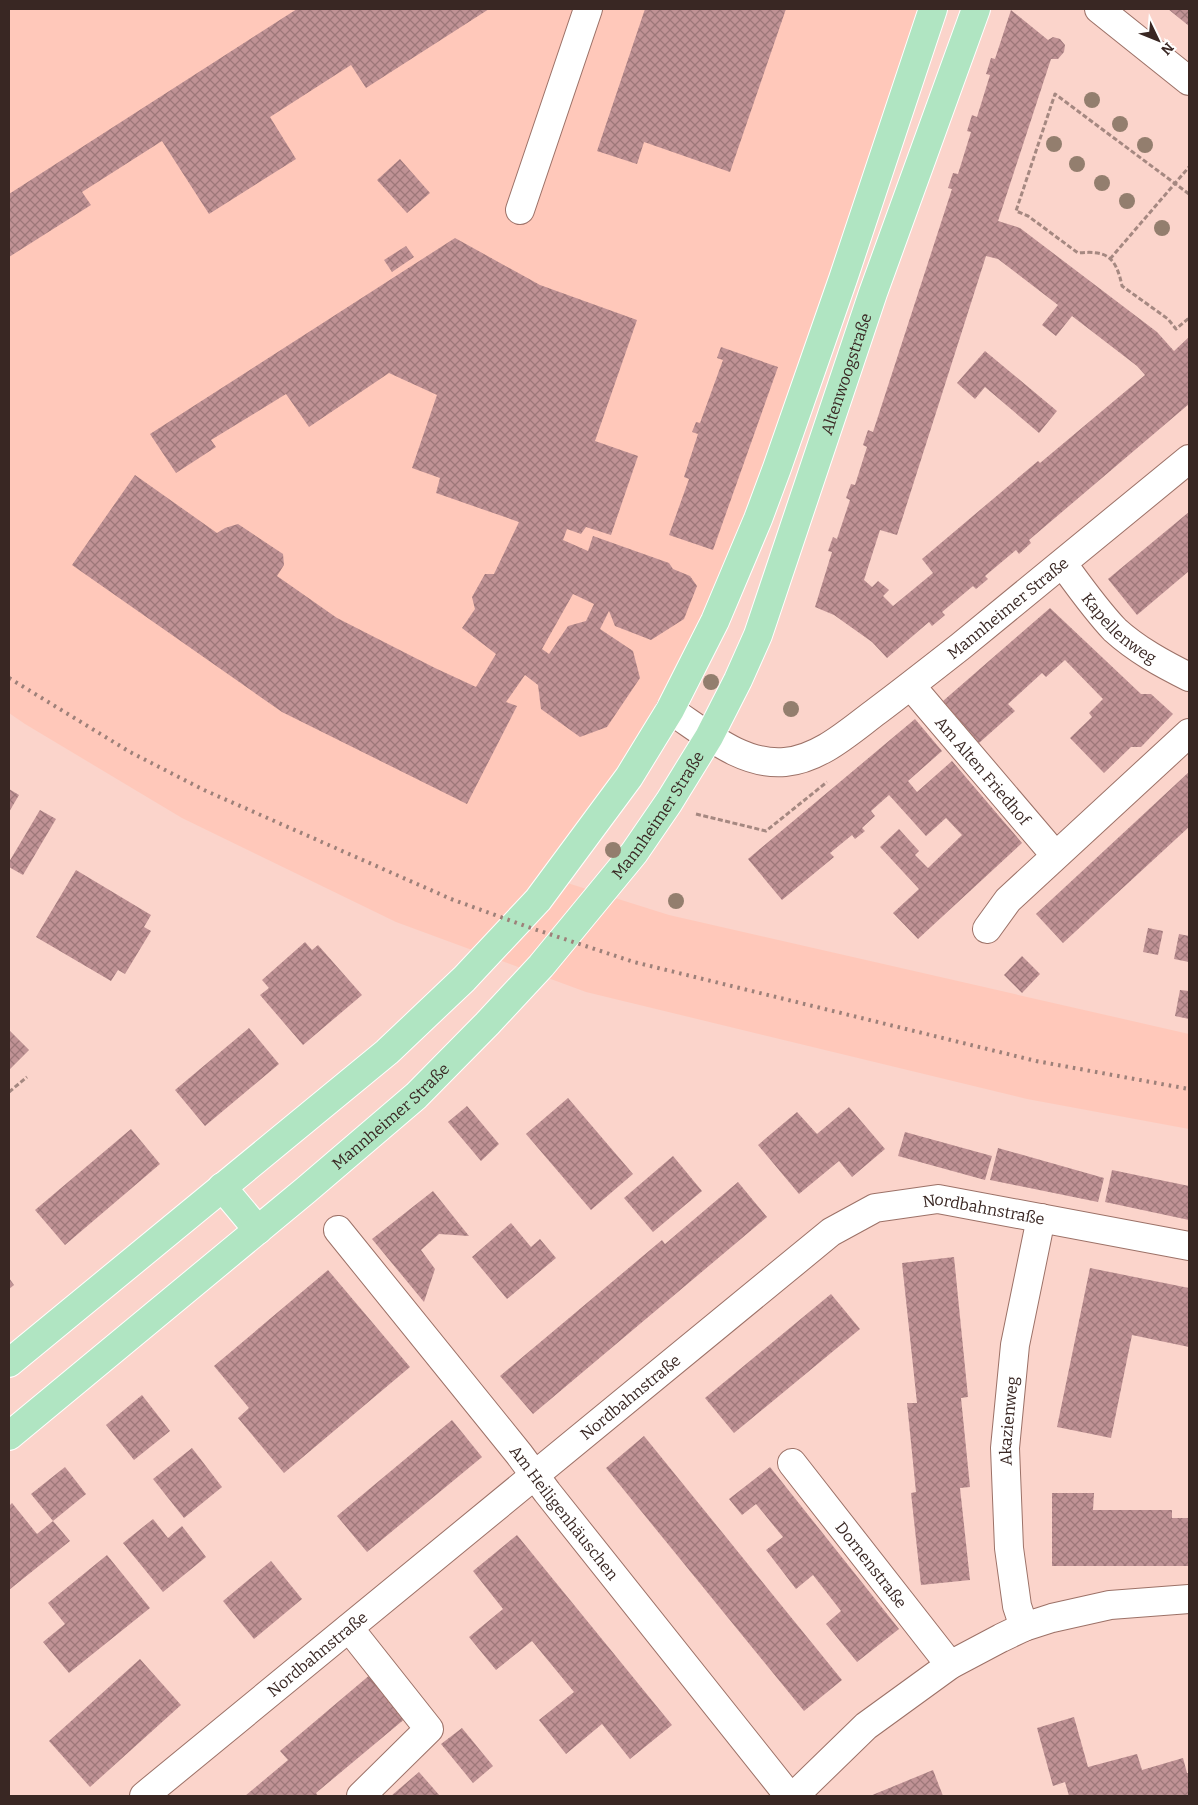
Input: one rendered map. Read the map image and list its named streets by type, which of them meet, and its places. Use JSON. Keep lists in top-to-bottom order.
{
  "streets": {
    "main road": ["Altenwoogstraße", "Mannheimer Straße"],
    "street": [
      "Kapellenweg",
      "Am Alten Friedhof",
      "Nordbahnstraße",
      "Akazienweg",
      "Am Heiligenhäuschen",
      "Dornenstraße"
    ]
  },
  "crossings": [
    ["Altenwoogstraße", "Mannheimer Straße"],
    ["Mannheimer Straße", "Kapellenweg"],
    ["Mannheimer Straße", "Am Alten Friedhof"],
    ["Nordbahnstraße", "Akazienweg"],
    ["Nordbahnstraße", "Am Heiligenhäuschen"]
  ],
  "north": "bottom right"
}
